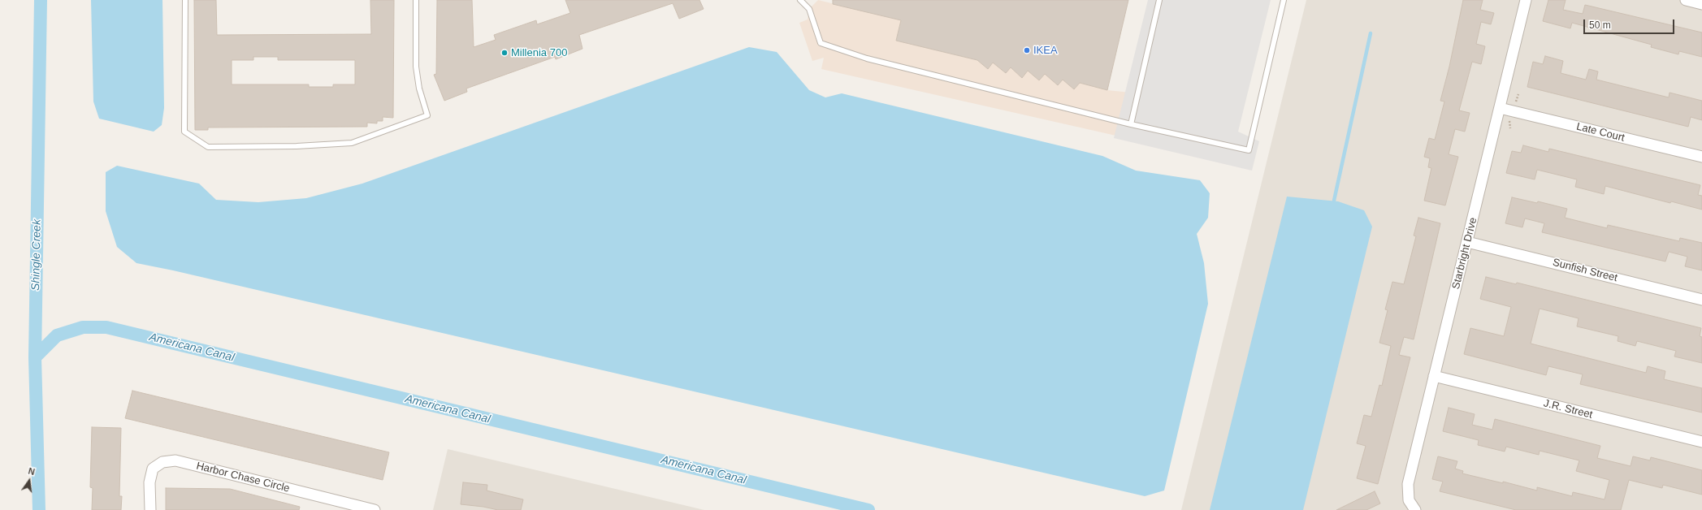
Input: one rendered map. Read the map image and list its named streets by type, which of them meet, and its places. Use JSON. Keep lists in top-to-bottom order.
{
  "streets": {
    "street": [
      "Late Court",
      "Starbright Drive",
      "Sunfish Street",
      "J.R. Street",
      "Harbor Chase Circle"
    ]
  },
  "crossings": [
    ["Late Court", "Starbright Drive"],
    ["Starbright Drive", "Sunfish Street"],
    ["Starbright Drive", "J.R. Street"]
  ],
  "water": ["Shingle Creek", "Americana Canal"],
  "places": ["IKEA", "Millenia 700"],
  "scale_bar": "50 m",
  "north": "top"
}
